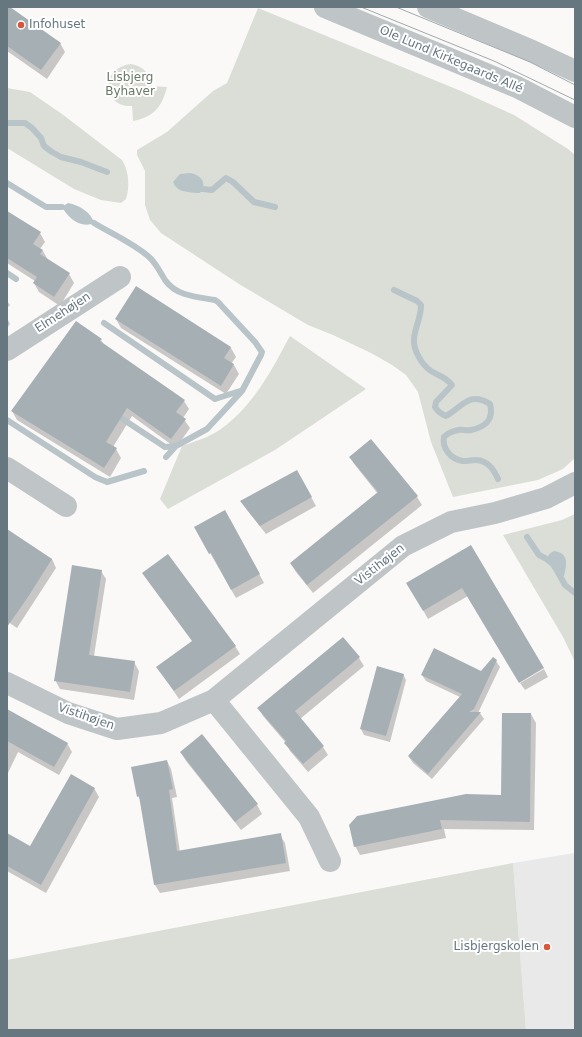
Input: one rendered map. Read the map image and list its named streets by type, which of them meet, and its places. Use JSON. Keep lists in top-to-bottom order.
{
  "streets": {
    "street": ["Ole Lund Kirkegaards Allé", "Elmehøjen", "Vistihøjen"]
  },
  "parks": ["Lisbjerg Byhaver"],
  "places": ["Infohuset", "Lisbjergskolen"]
}
